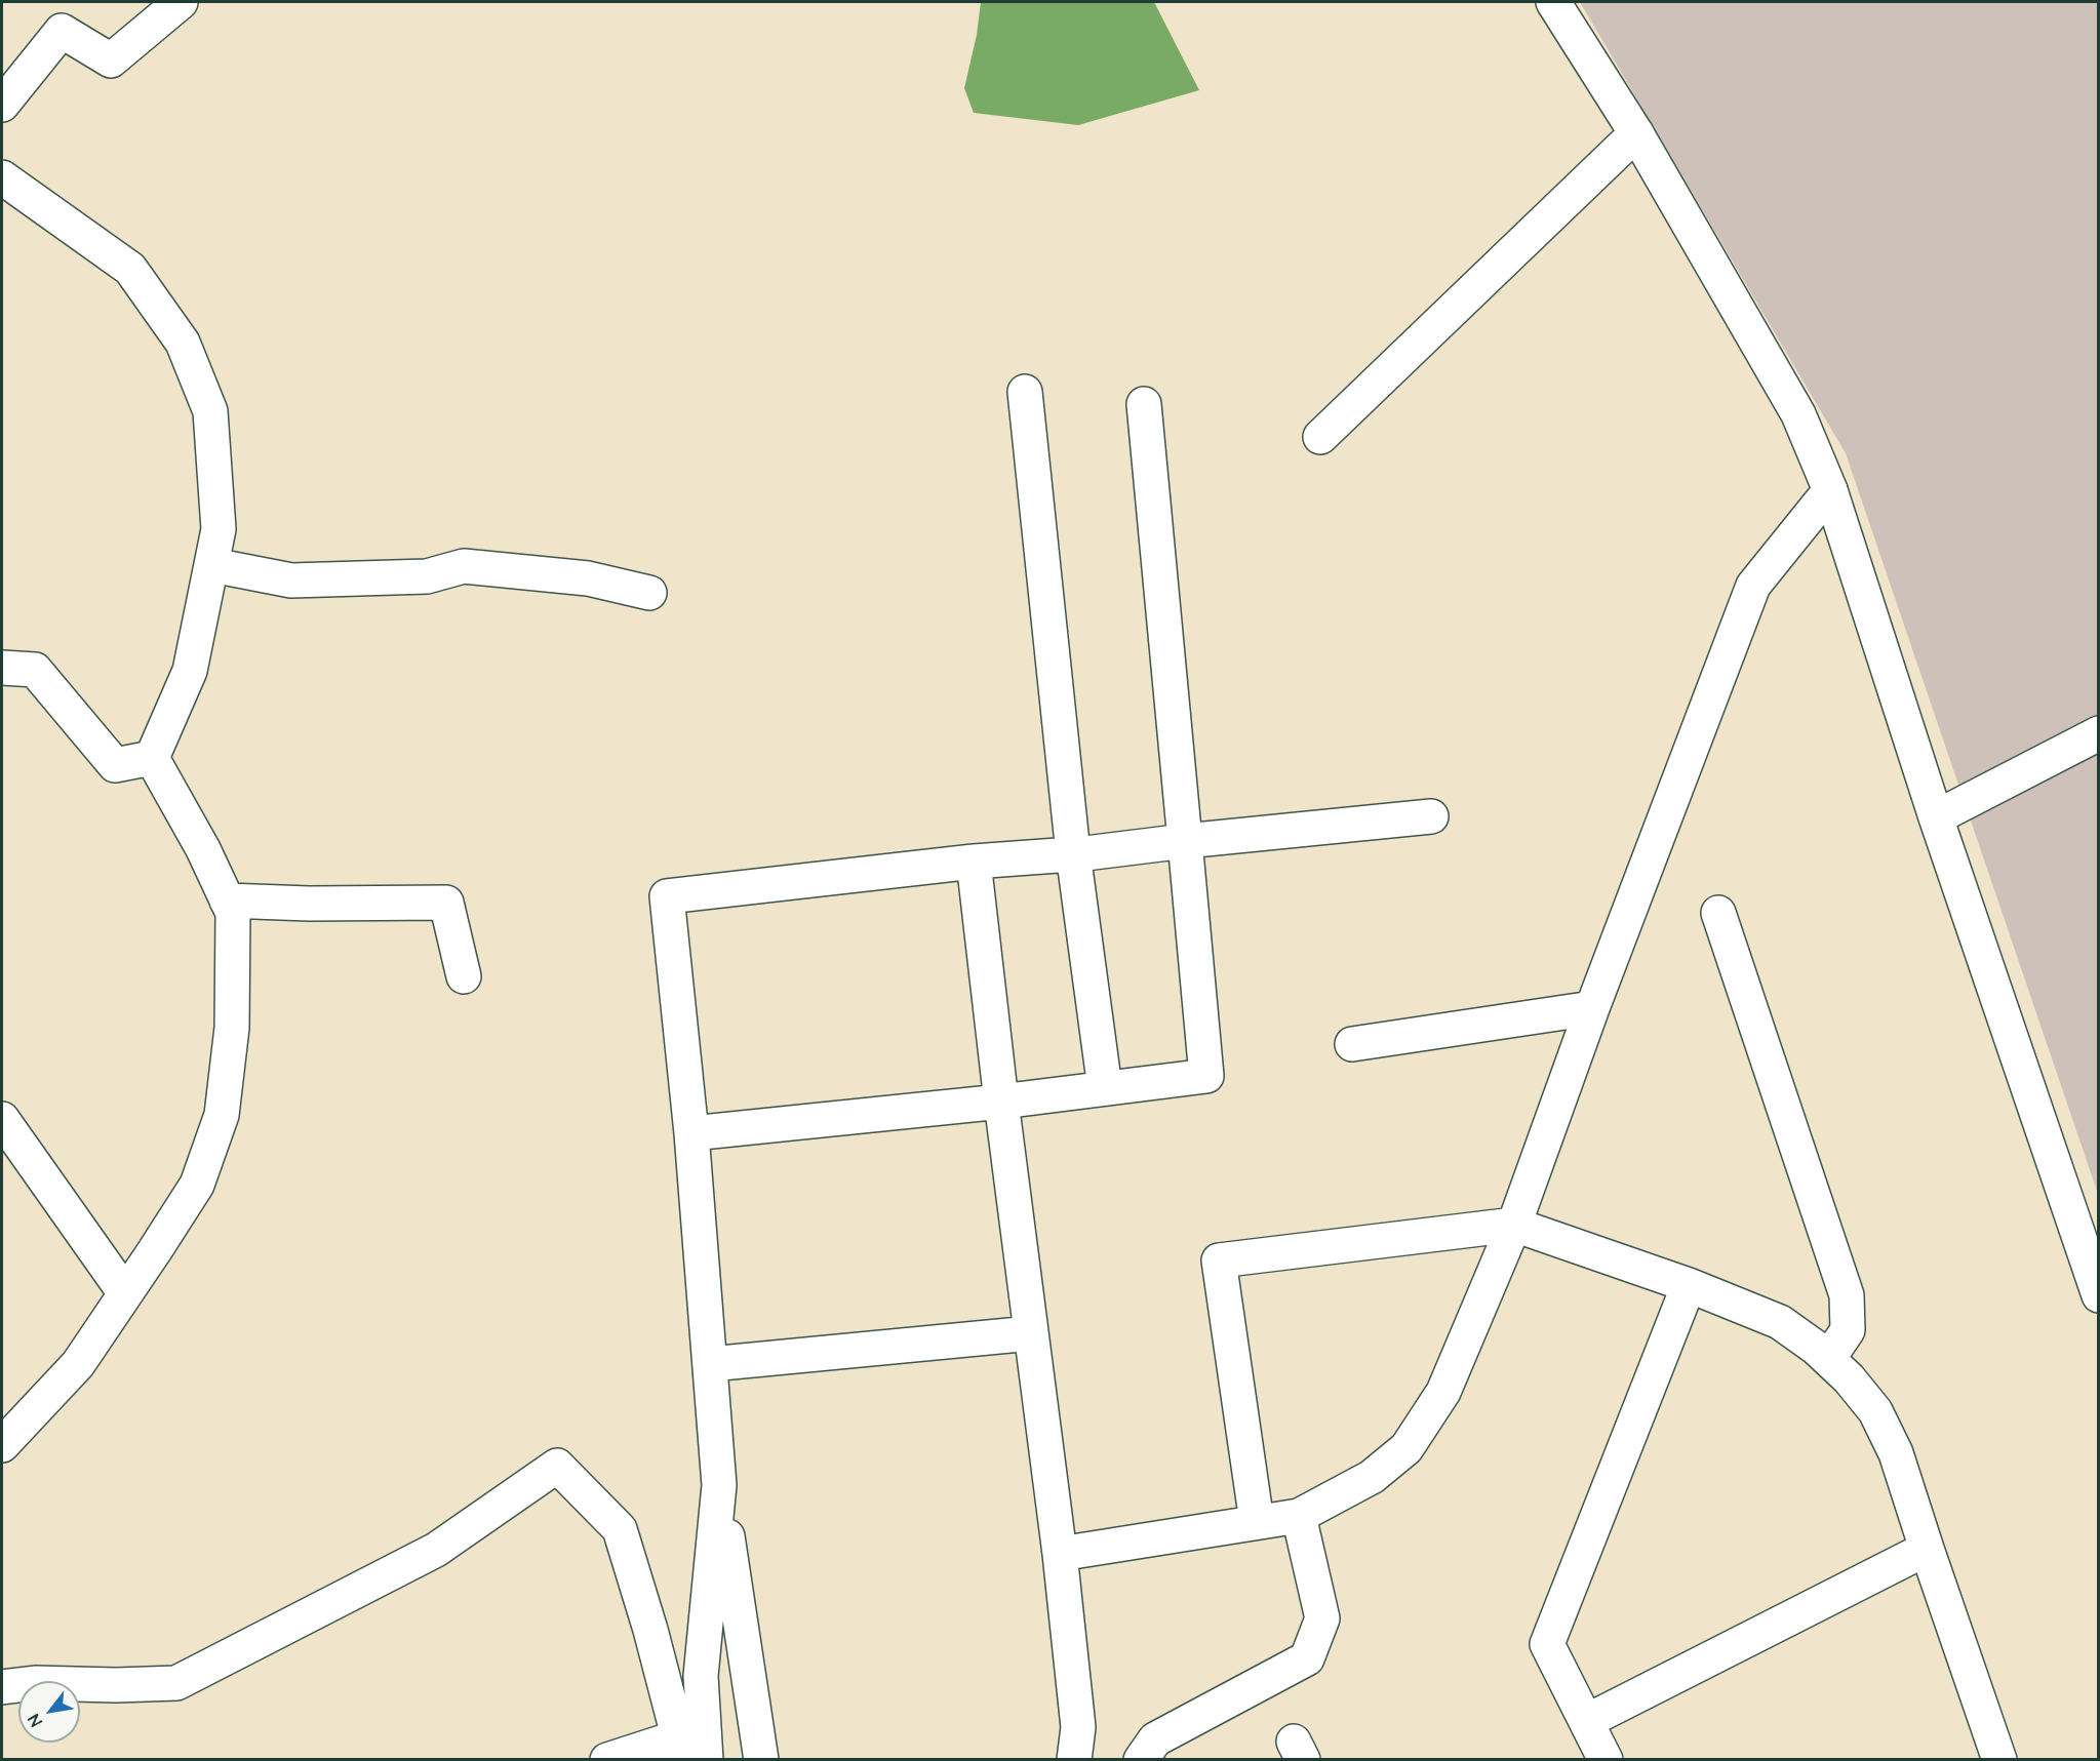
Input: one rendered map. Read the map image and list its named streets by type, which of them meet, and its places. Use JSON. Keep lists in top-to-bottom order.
{
  "north": "bottom left"
}
